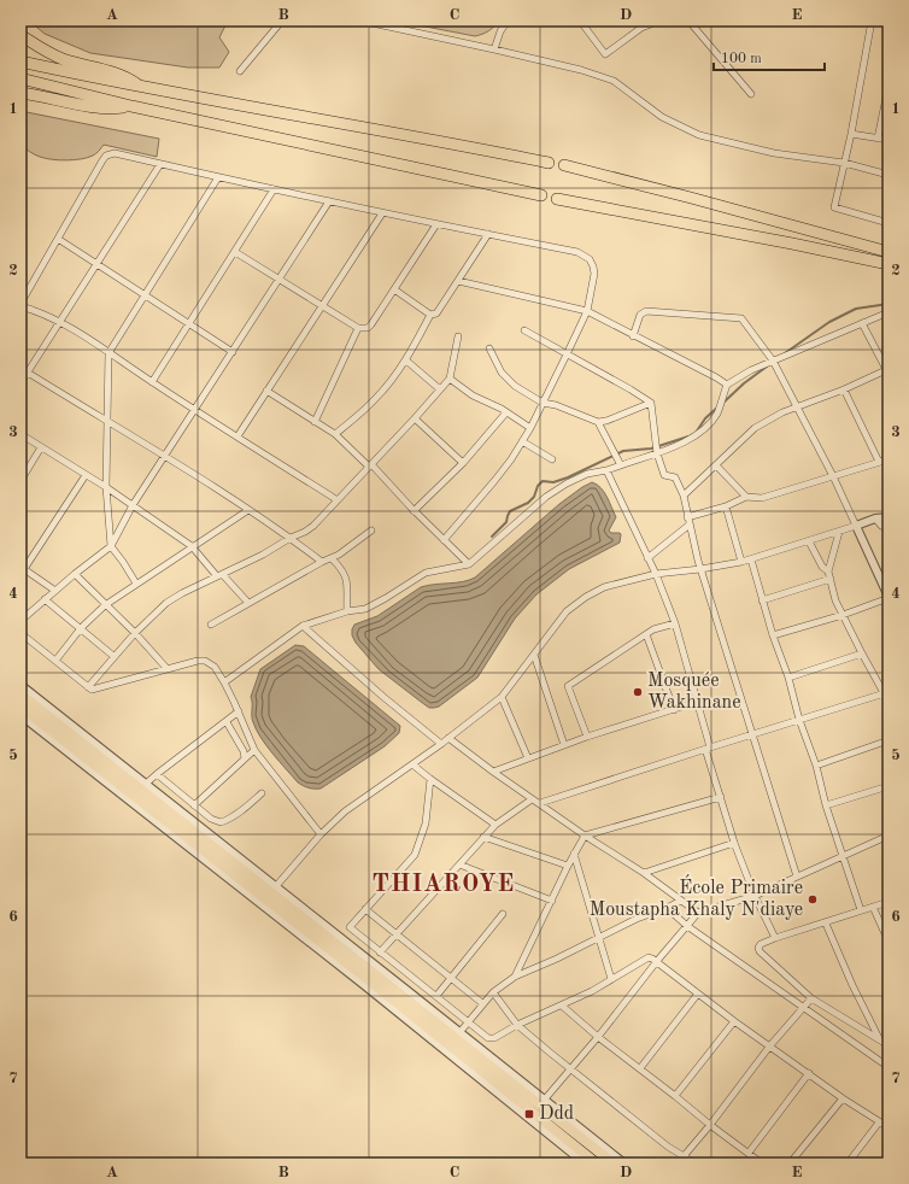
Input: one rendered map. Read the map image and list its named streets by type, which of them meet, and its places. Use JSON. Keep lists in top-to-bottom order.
{
  "districts": ["THIAROYE"],
  "places": {
    "other": ["Mosquée Wakhinane", "École Primaire Moustapha Khaly N'diaye"],
    "transit": ["Ddd"]
  },
  "scale_bar": "100 m",
  "grid": {
    "columns": [
      "A",
      "B",
      "C",
      "D",
      "E"
    ],
    "rows": [
      "1",
      "2",
      "3",
      "4",
      "5",
      "6",
      "7"
    ]
  }
}
